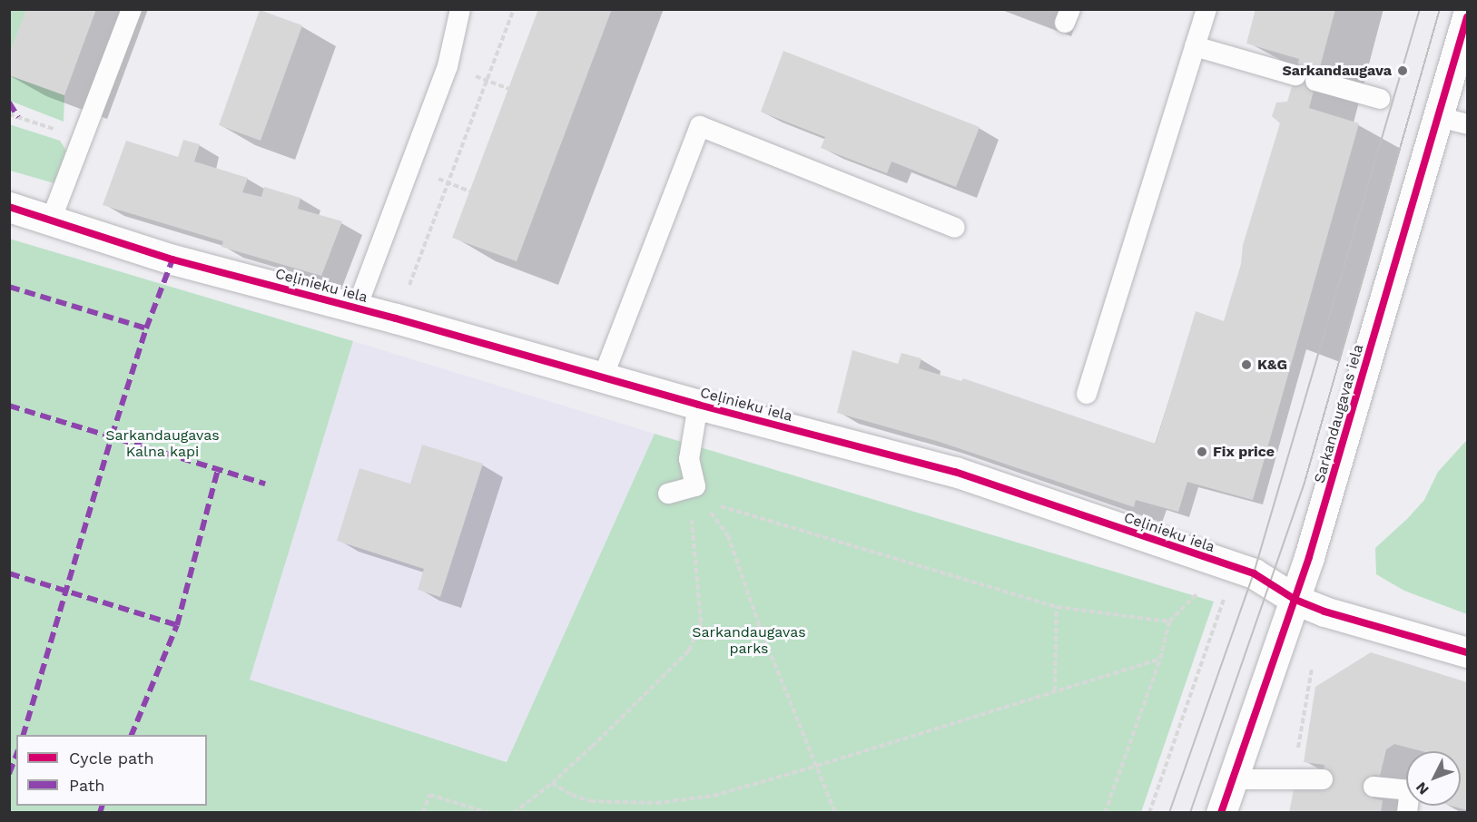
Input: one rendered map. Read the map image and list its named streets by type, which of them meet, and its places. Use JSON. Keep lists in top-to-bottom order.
{
  "streets": {
    "street": ["Ceļinieku iela", "Sarkandaugavas iela"]
  },
  "crossings": [
    ["Ceļinieku iela", "Sarkandaugavas iela"]
  ],
  "parks": ["Sarkandaugavas Kalna kapi", "Sarkandaugavas parks"],
  "places": ["Sarkandaugava", "K&G", "Fix price"],
  "legend": ["Cycle path", "Path"],
  "north": "bottom left"
}
